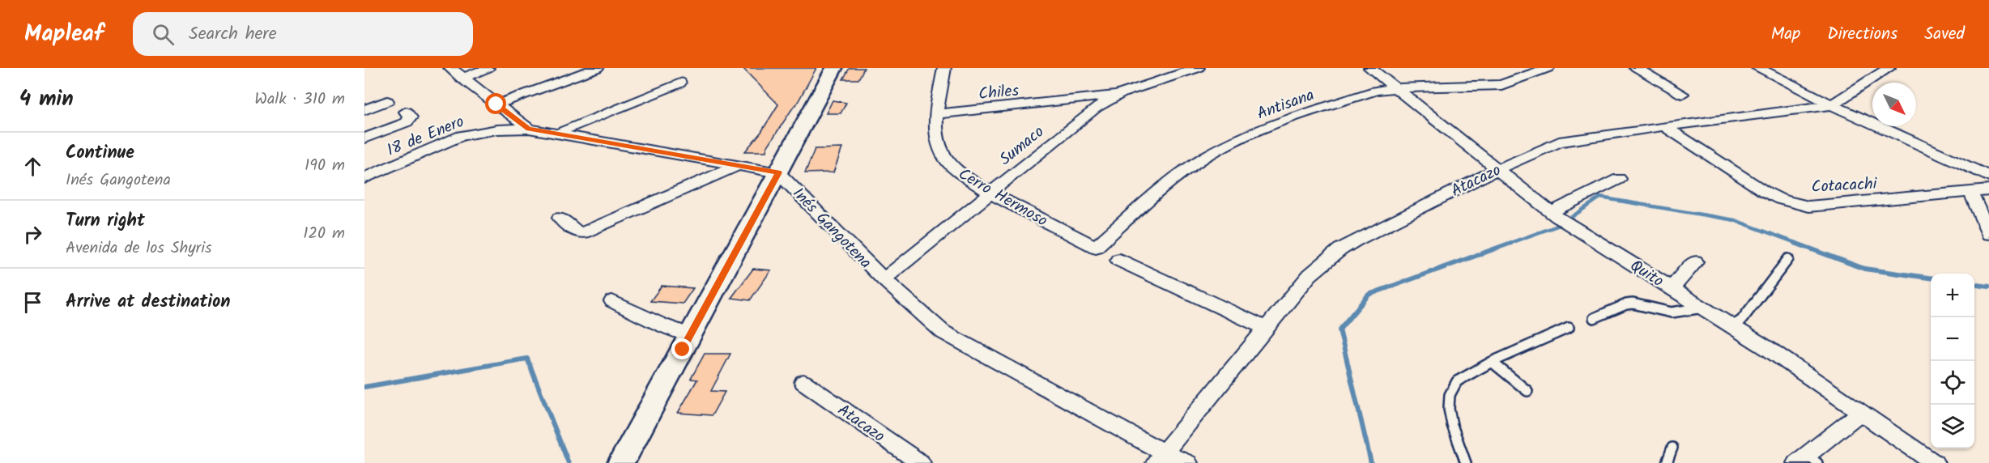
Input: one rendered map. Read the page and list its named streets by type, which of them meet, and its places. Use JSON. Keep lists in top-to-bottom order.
{
  "streets": {
    "street": [
      "Chiles",
      "Antisana",
      "18 de Enero",
      "Sumaco",
      "Atacazo",
      "Cotacachi",
      "Cerro Hermoso",
      "Inés Gangotena",
      "Quito"
    ]
  },
  "crossings": [
    ["Chiles", "Sumaco"],
    ["Chiles", "Cerro Hermoso"],
    ["Antisana", "Cerro Hermoso"],
    ["Antisana", "Quito"],
    ["Sumaco", "Cerro Hermoso"],
    ["Sumaco", "Inés Gangotena"],
    ["Atacazo", "Cotacachi"],
    ["Atacazo", "Inés Gangotena"],
    ["Atacazo", "Quito"]
  ],
  "north": "bottom right",
  "page": {
    "header": "Mapleaf",
    "search": "Search here",
    "nav": ["Map", "Directions", "Saved"],
    "heading": ["4 min", "Walk · 310 m"],
    "list": [
      ["Continue", "Inés Gangotena", "190 m"],
      ["Turn right", "Avenida de los Shyris", "120 m"],
      "Arrive at destination"
    ],
    "map_buttons": ["+", "−"]
  }
}
